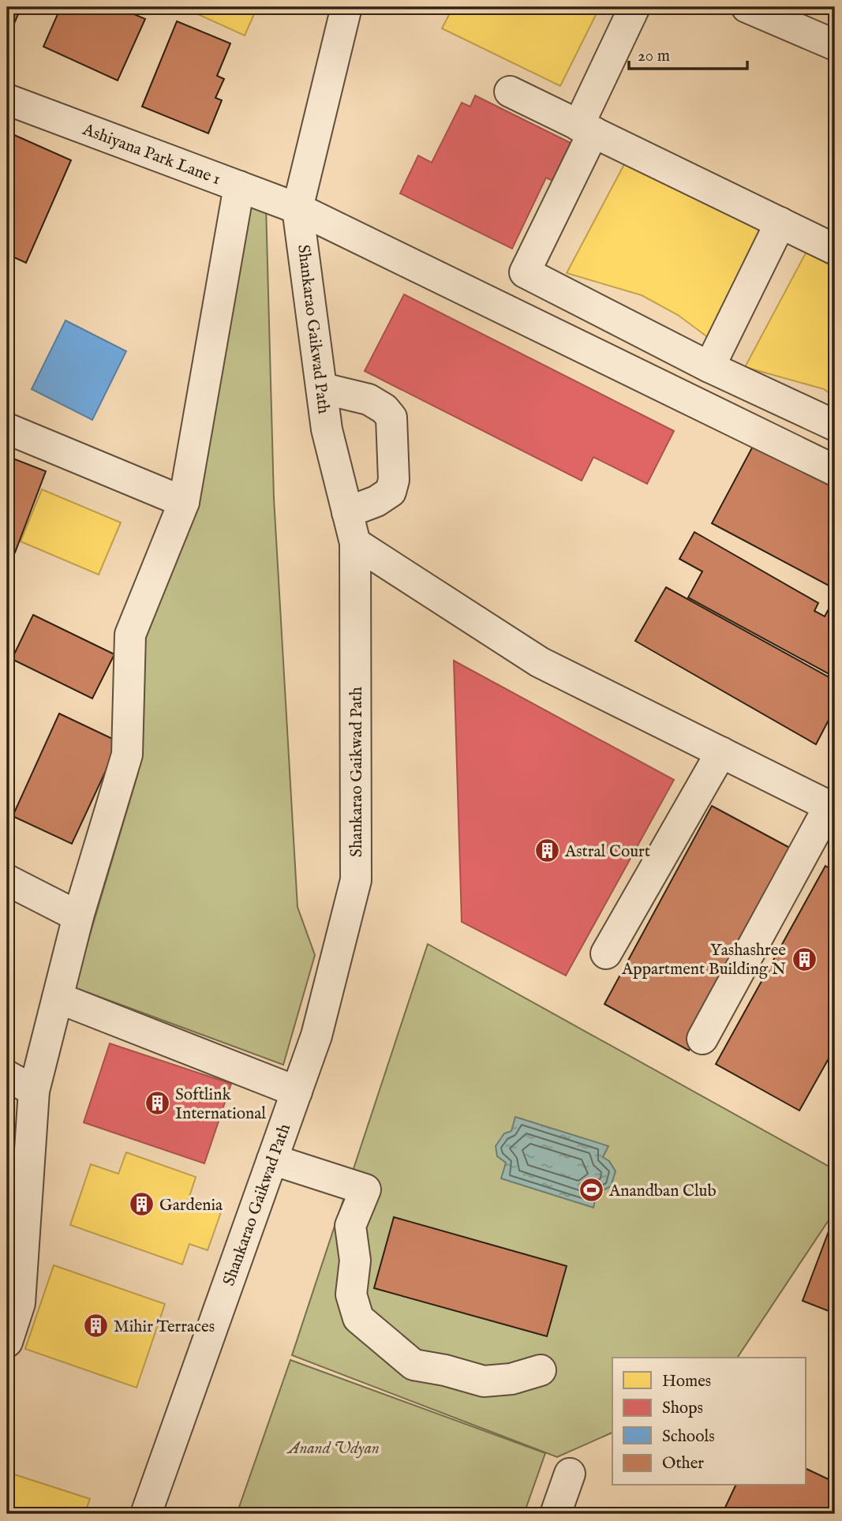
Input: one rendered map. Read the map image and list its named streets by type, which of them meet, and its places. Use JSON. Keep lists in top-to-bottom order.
{
  "streets": {
    "street": ["Ashiyana Park Lane 1", "Shankarao Gaikwad Path"]
  },
  "crossings": [
    ["Ashiyana Park Lane 1", "Shankarao Gaikwad Path"]
  ],
  "parks": ["Anand Udyan"],
  "places": {
    "building": [
      "Astral Court",
      "Yashashree Appartment Building N",
      "Softlink International",
      "Gardenia",
      "Mihir Terraces"
    ],
    "sports": ["Anandban Club"]
  },
  "legend": [
    "Homes",
    "Shops",
    "Schools",
    "Other"
  ],
  "scale_bar": "20 m"
}
